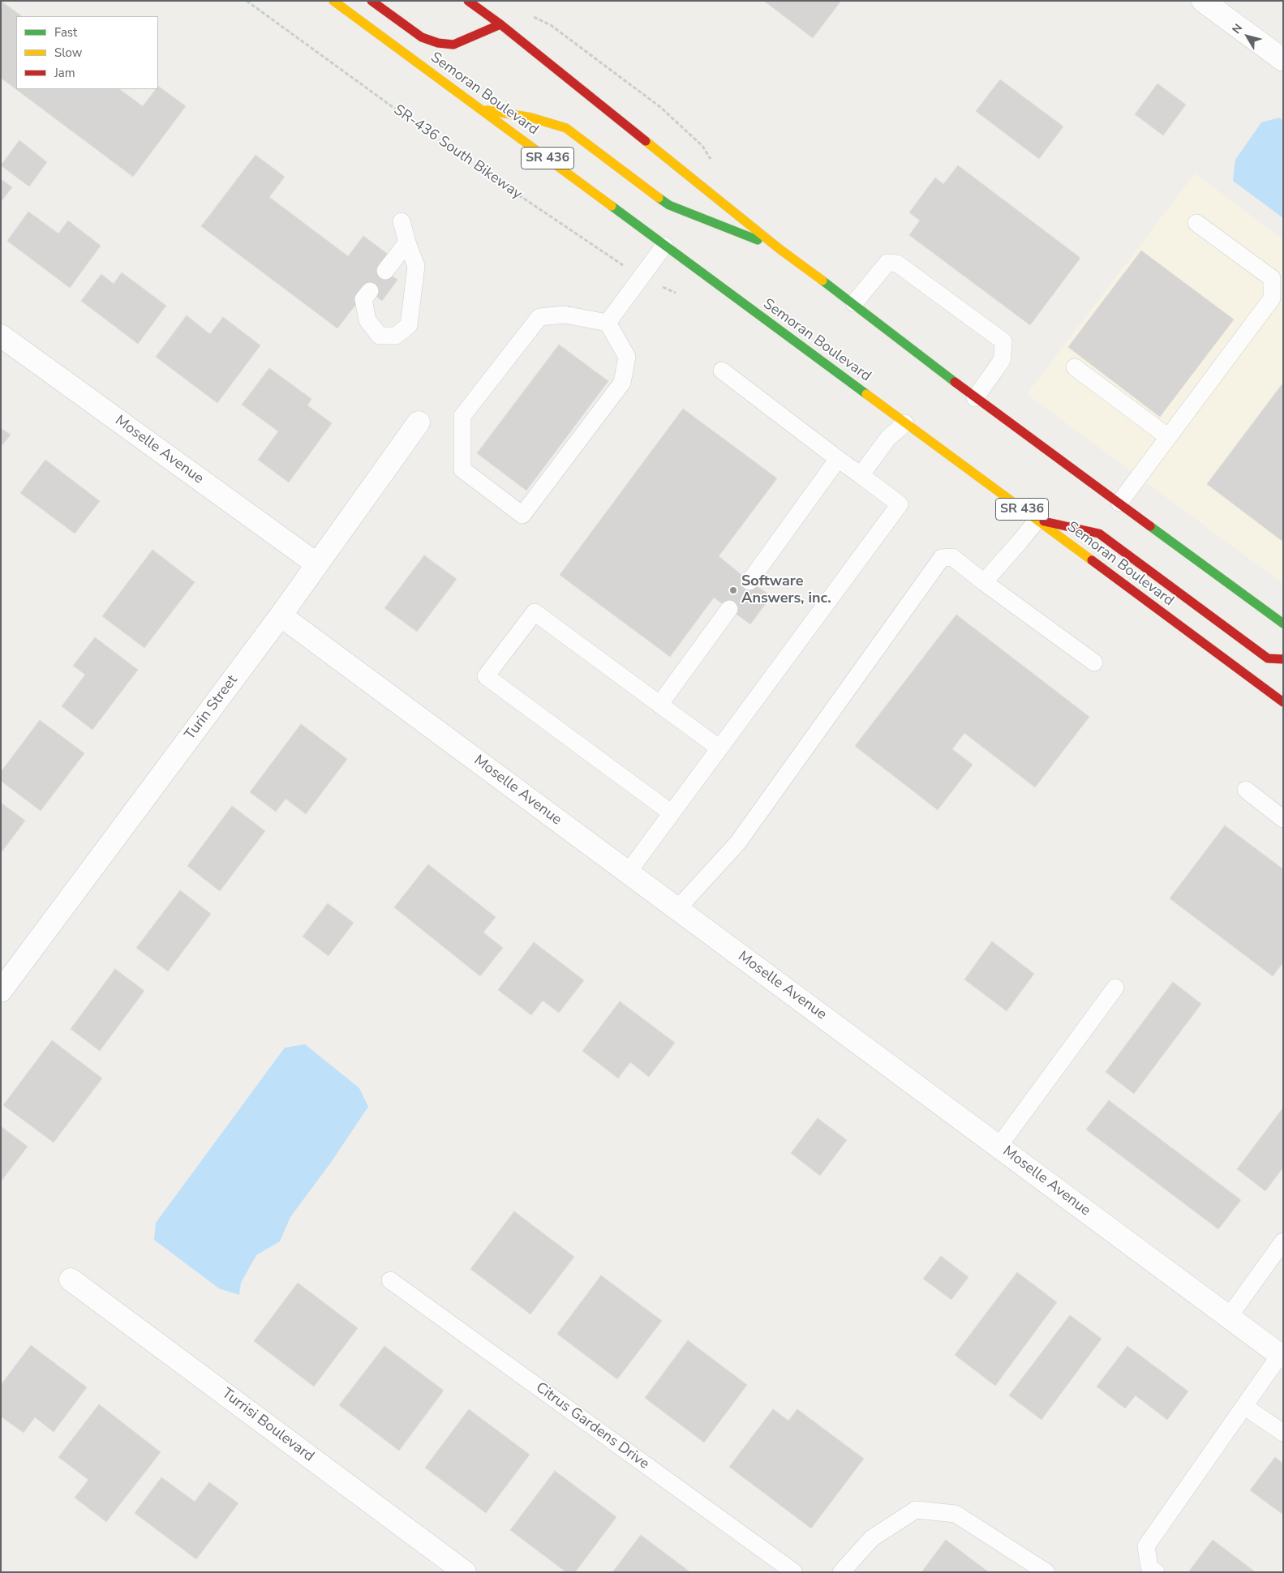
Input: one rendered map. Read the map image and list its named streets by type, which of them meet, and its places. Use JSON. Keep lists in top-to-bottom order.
{
  "streets": {
    "main road": ["Semoran Boulevard", "SR 436"],
    "street": ["Moselle Avenue", "Turin Street", "Turrisi Boulevard"],
    "lane": ["Citrus Gardens Drive"],
    "path": ["SR-436 South Bikeway"]
  },
  "crossings": [
    ["Moselle Avenue", "Turin Street"]
  ],
  "places": ["Software Answers, inc."],
  "legend": ["Fast", "Slow", "Jam"],
  "north": "top left"
}
